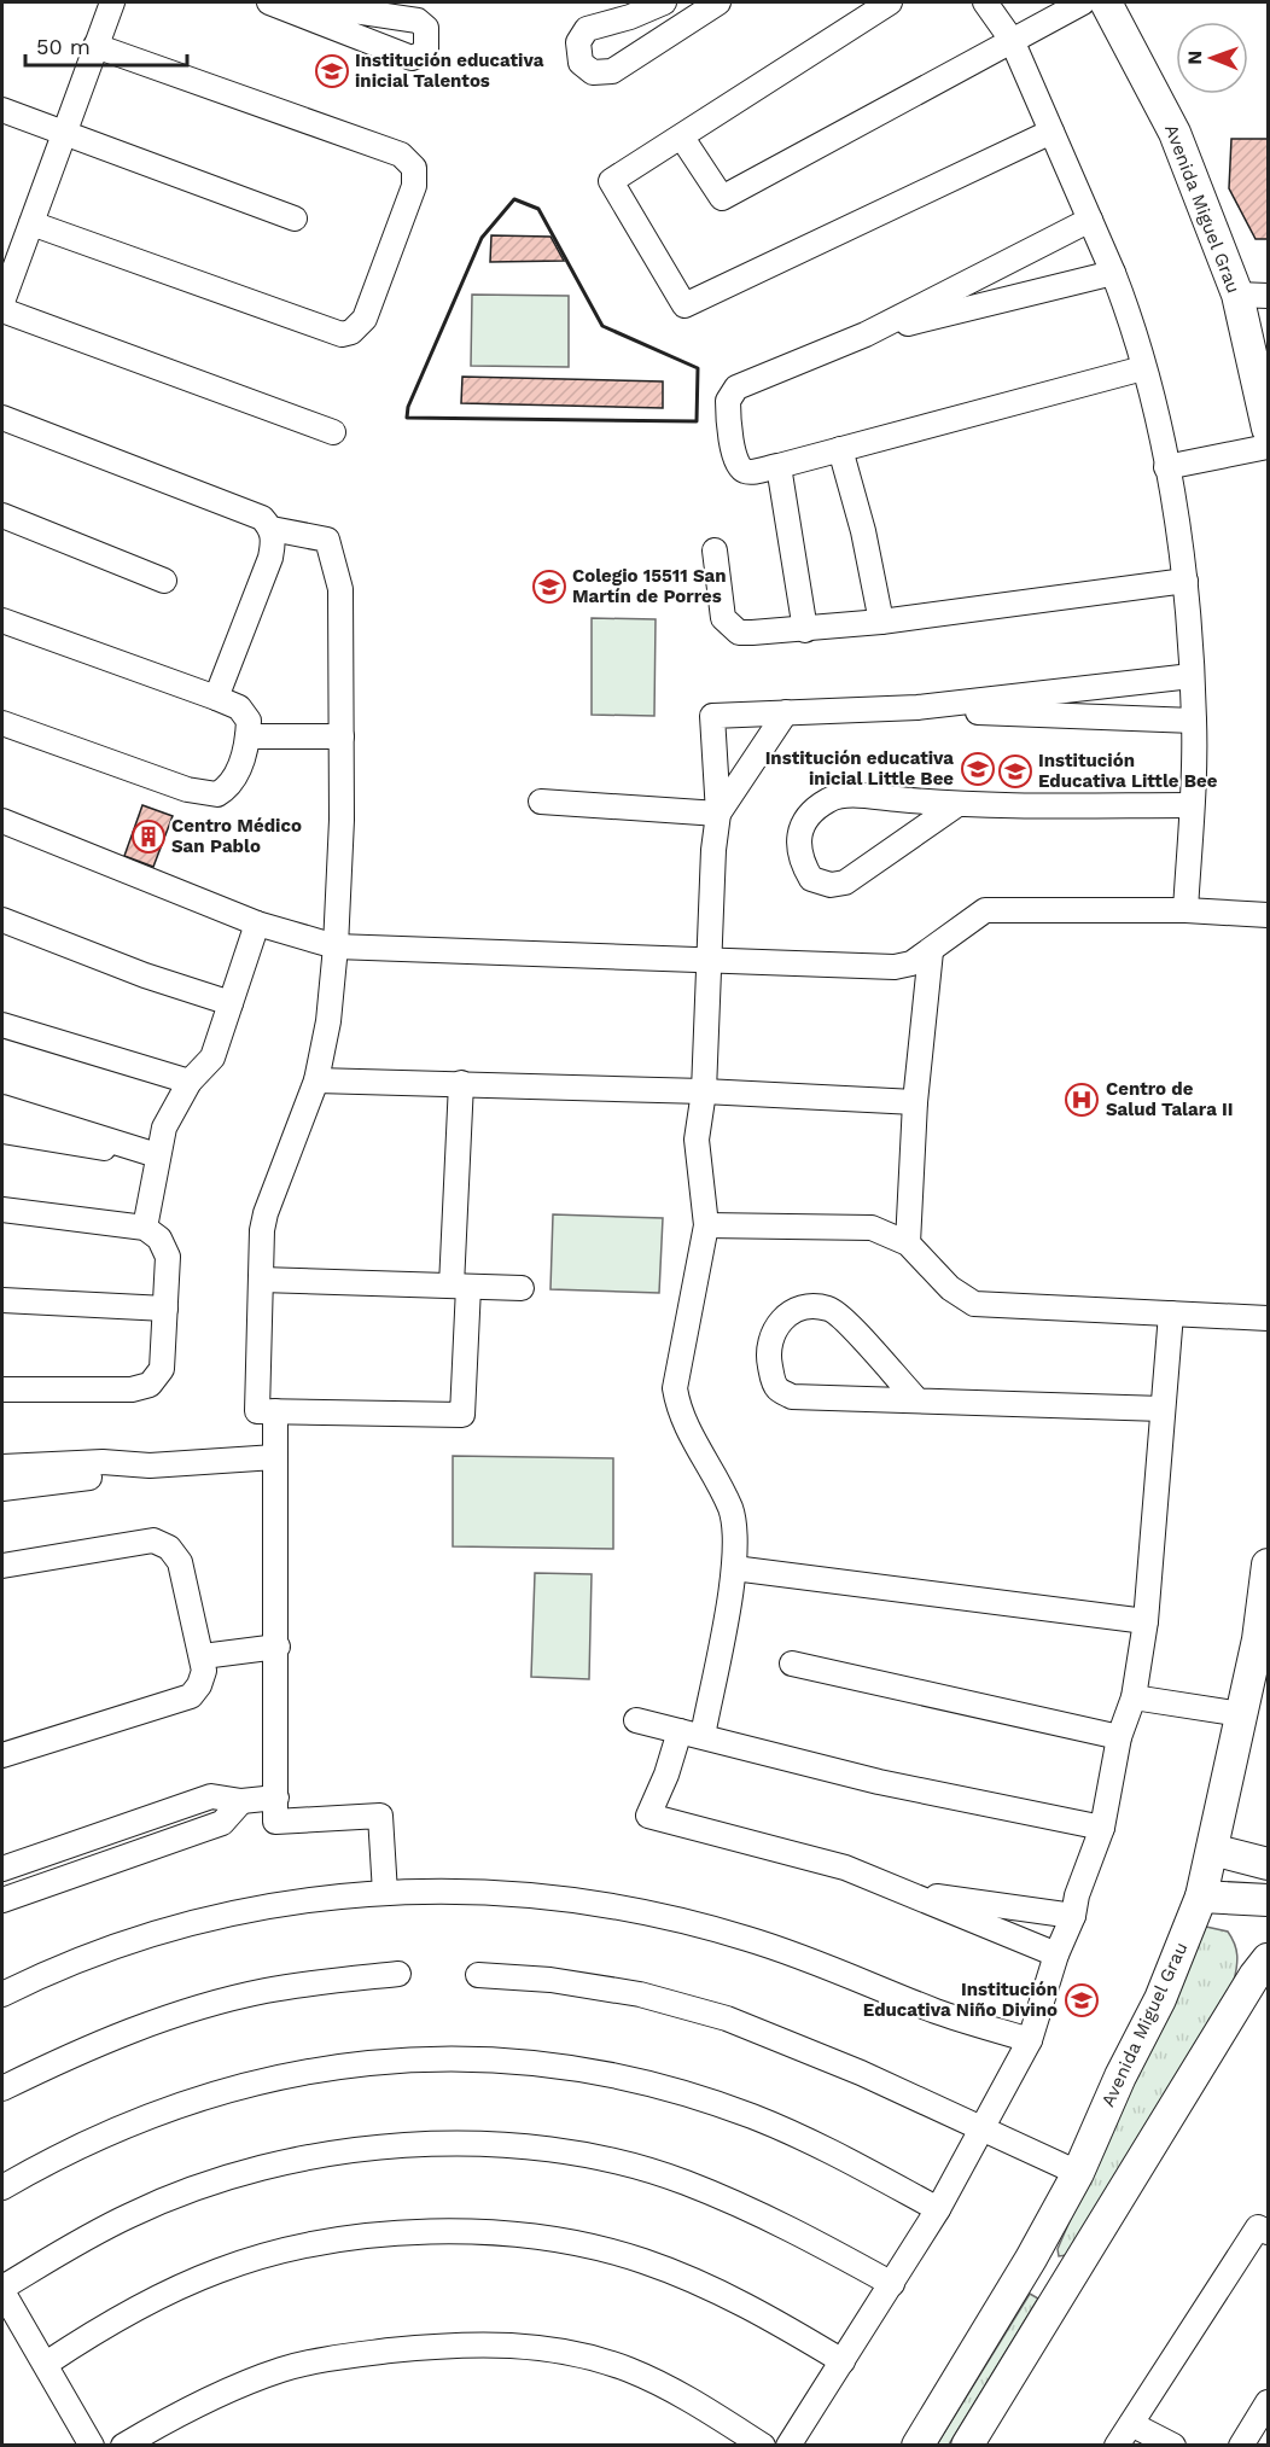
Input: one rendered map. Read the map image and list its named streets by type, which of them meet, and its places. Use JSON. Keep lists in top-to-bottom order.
{
  "streets": {
    "main road": ["Avenida Miguel Grau"]
  },
  "places": {
    "school or university": [
      "Institución educativa inicial Talentos",
      "Colegio 15511 San Martín de Porres",
      "Institución educativa inicial Little Bee",
      "Institución Educativa Little Bee",
      "Institución Educativa Niño Divino"
    ],
    "building": ["Centro Médico San Pablo"],
    "hospital": ["Centro de Salud Talara II"]
  },
  "scale_bar": "50 m",
  "north": "left"
}
